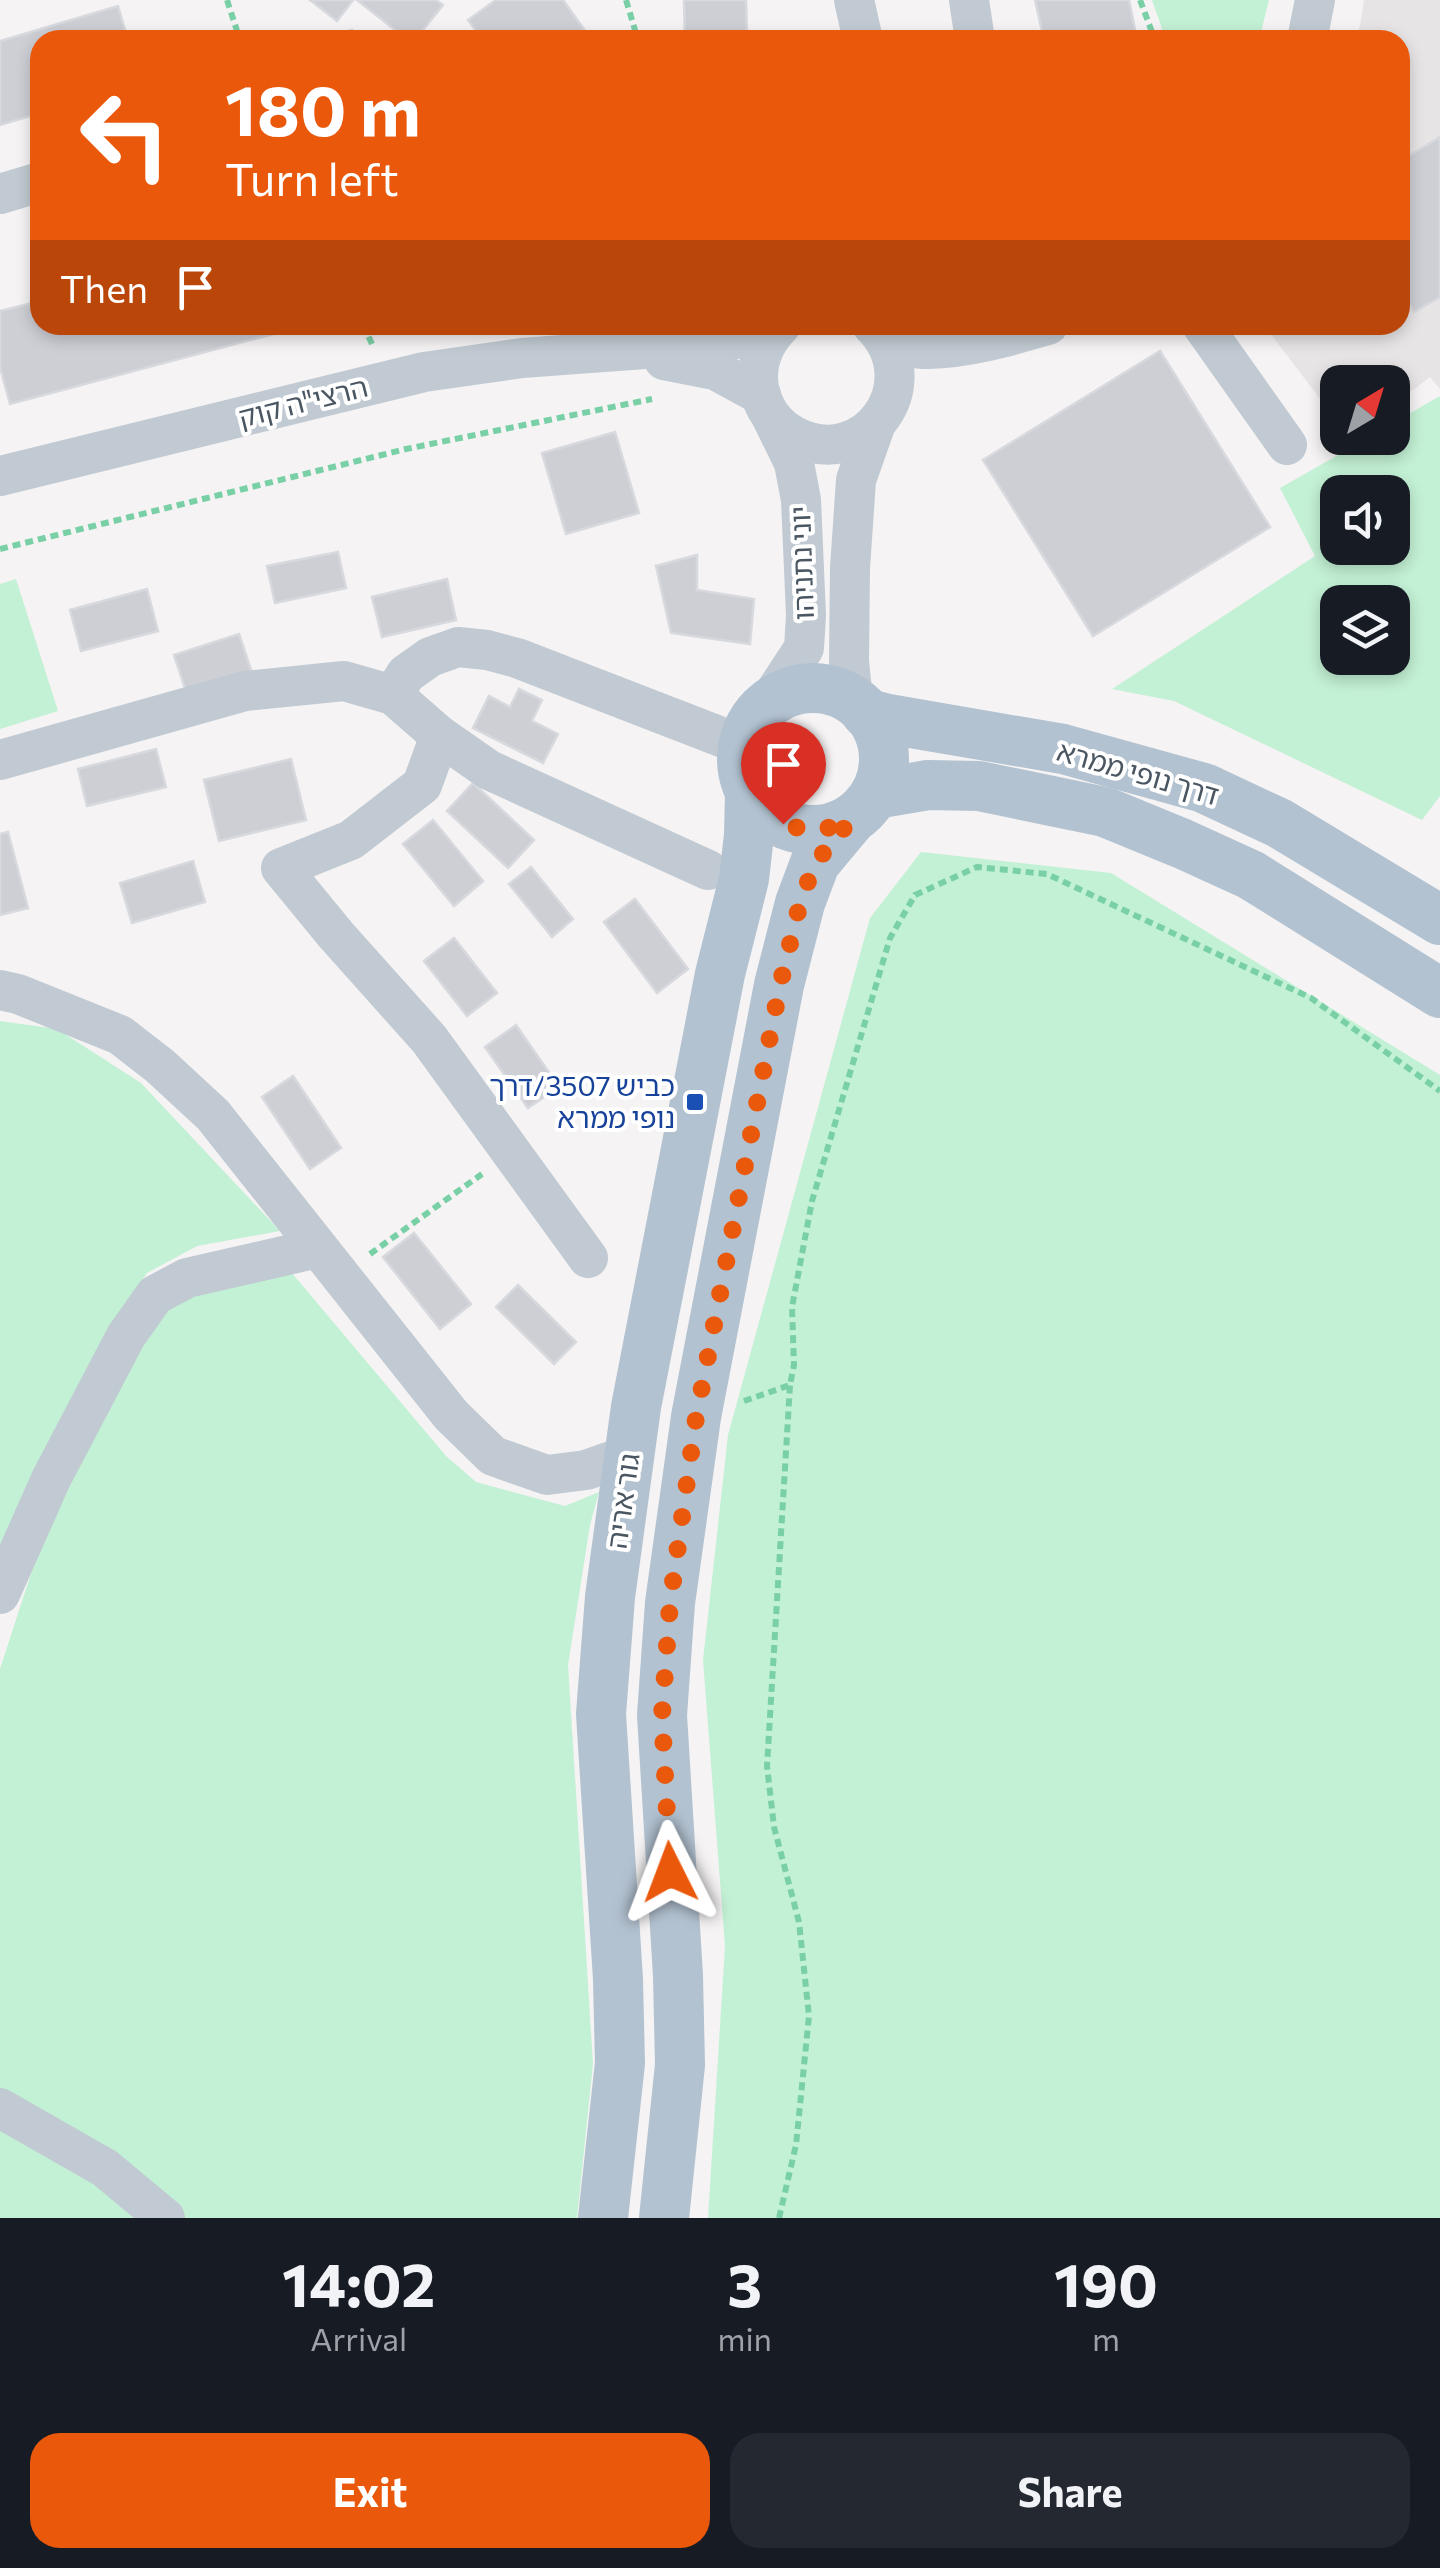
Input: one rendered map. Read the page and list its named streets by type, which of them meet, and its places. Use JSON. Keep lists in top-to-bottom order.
{
  "streets": {
    "main road": ["דרך נופי ממרא", "גור אריה"],
    "street": ["הרצי\"ה קוק", "יוני נתניהו"]
  },
  "crossings": [
    ["הרצי\"ה קוק", "יוני נתניהו"],
    ["יוני נתניהו", "דרך נופי ממרא"],
    ["יוני נתניהו", "גור אריה"],
    ["דרך נופי ממרא", "גור אריה"]
  ],
  "places": {
    "transit": ["כביש 3507/דרך נופי ממרא"]
  },
  "north": "top right",
  "page": {
    "turn": ["180 m", "Turn left"],
    "then": "Then",
    "eta": [
      "14:02",
      "Arrival",
      "3",
      "min",
      "190",
      "m"
    ],
    "buttons": ["Exit", "Share"]
  }
}
